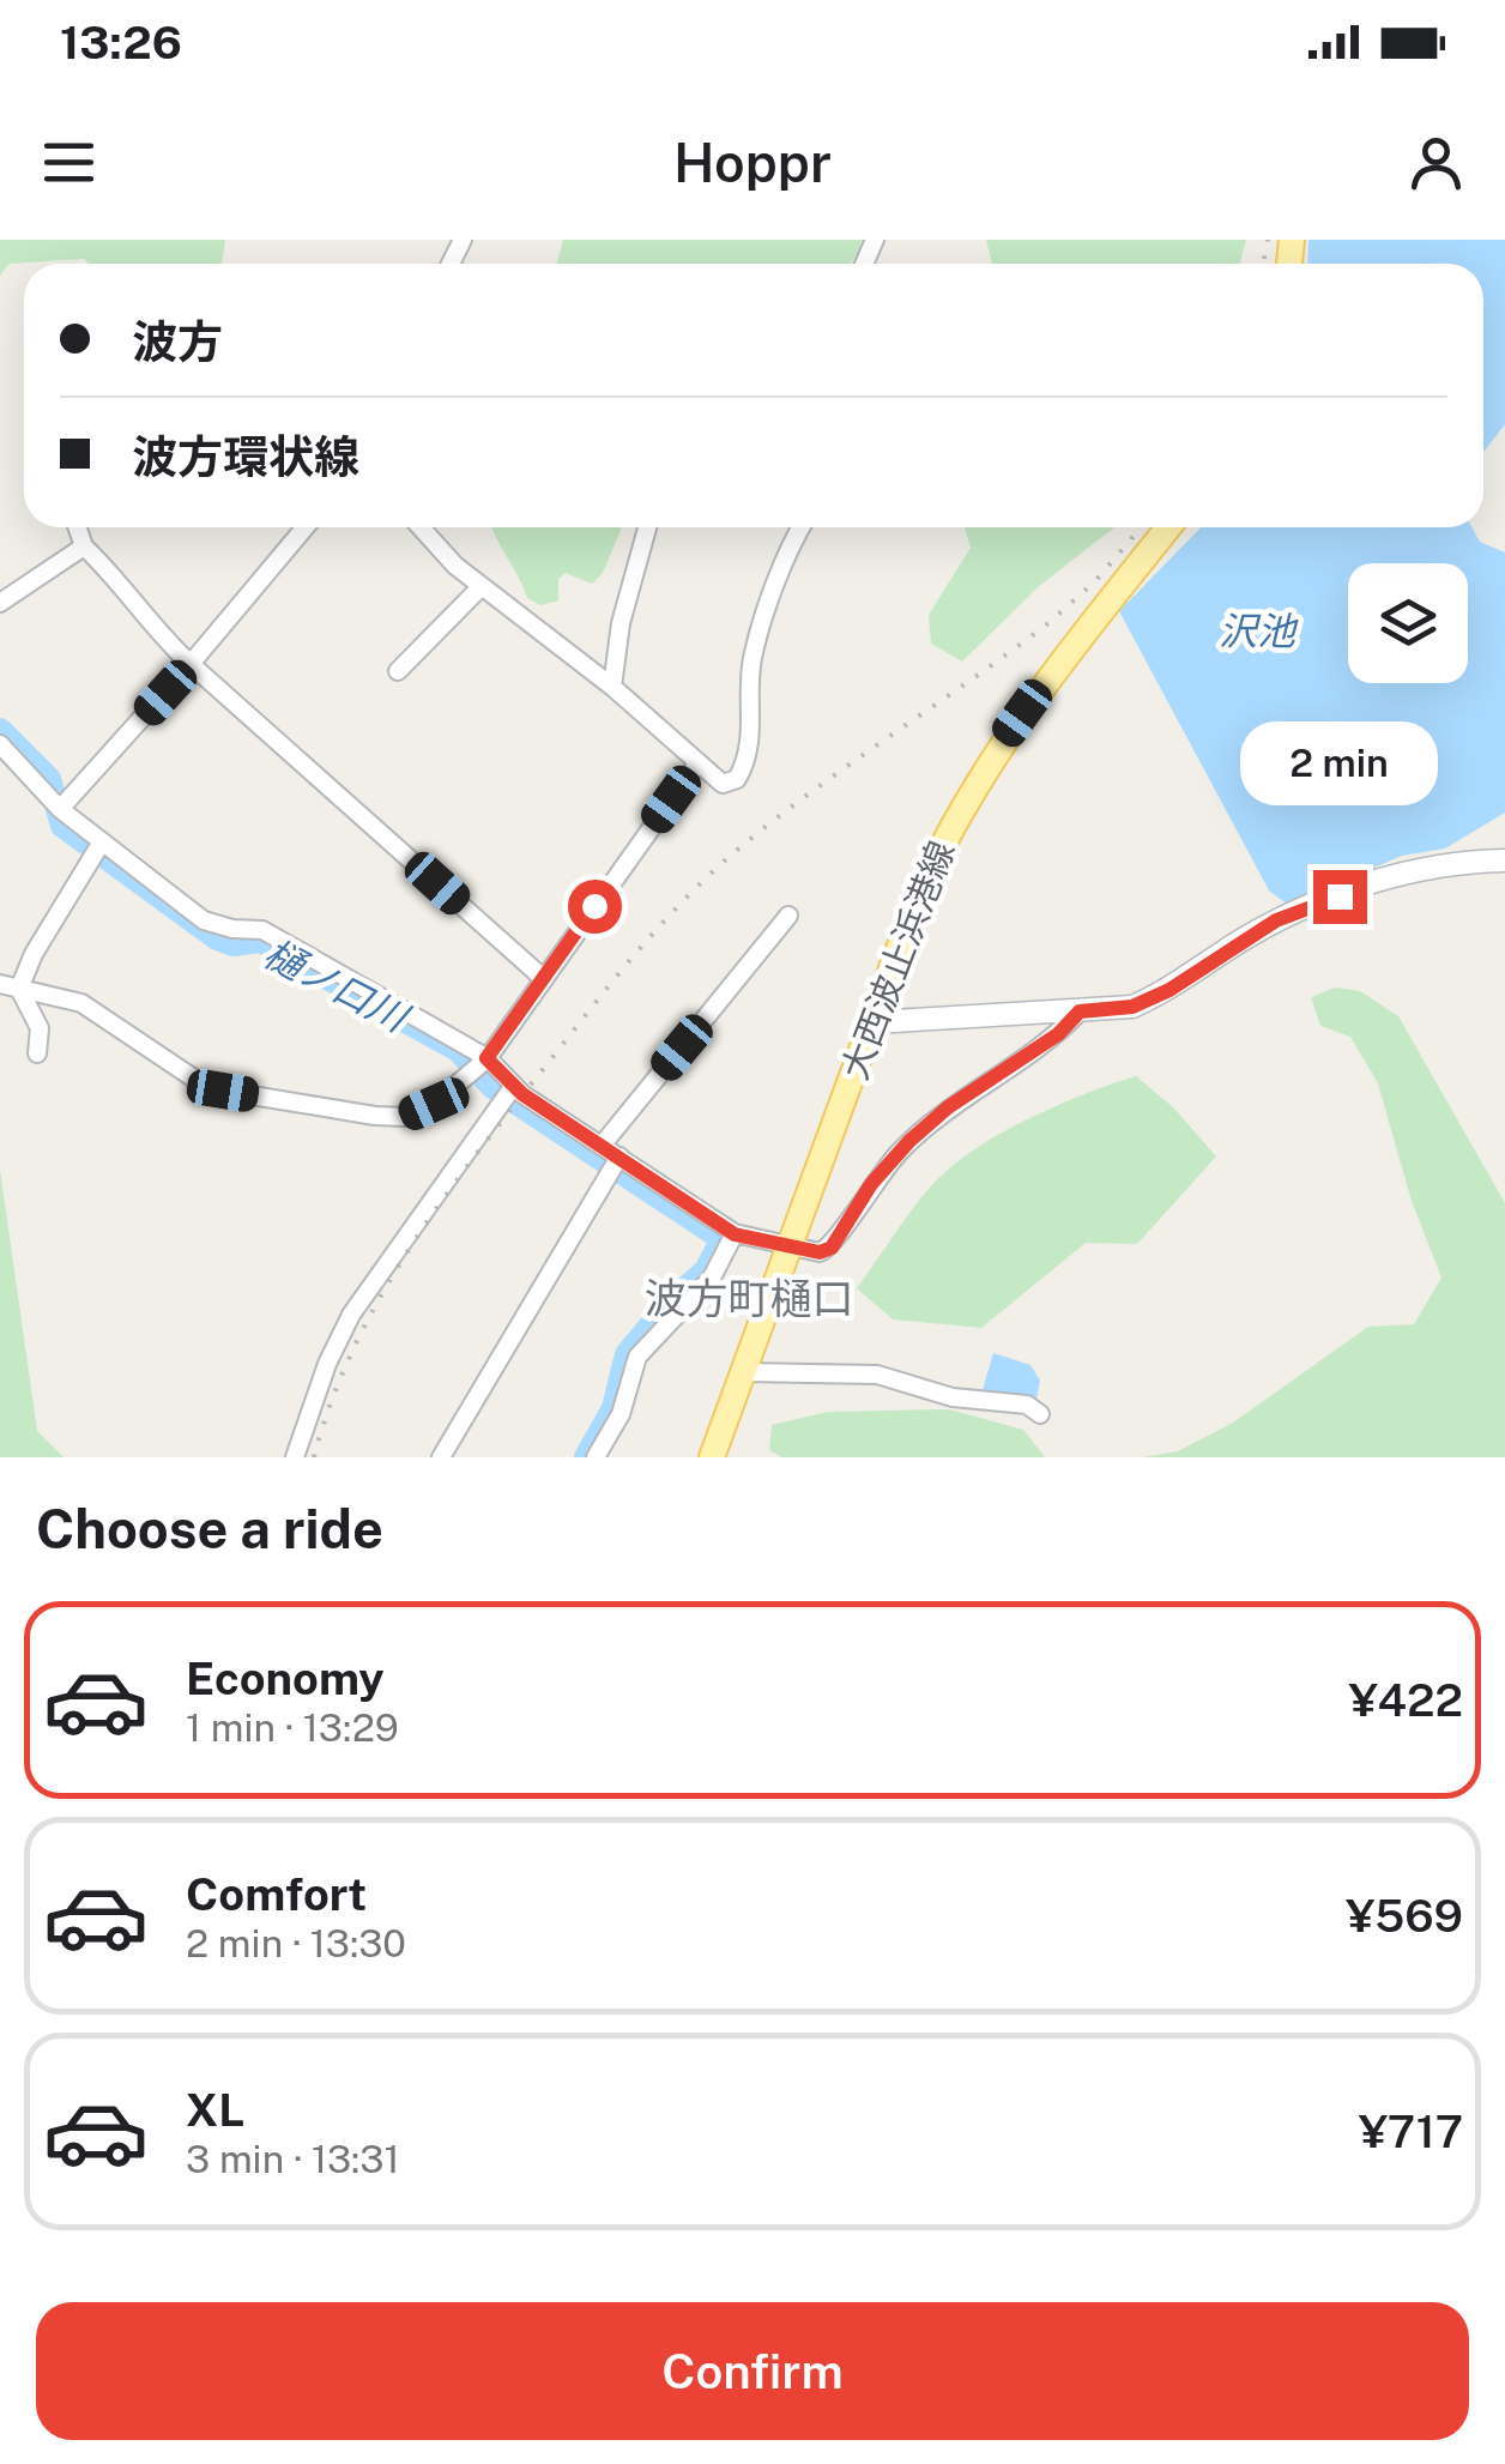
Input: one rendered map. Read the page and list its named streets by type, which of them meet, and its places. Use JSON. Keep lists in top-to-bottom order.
{
  "streets": {
    "main road": ["大西波止浜港線"]
  },
  "districts": ["波方町樋口"],
  "water": ["沢池", "樋ノ口川"],
  "page": {
    "status": "13:26",
    "header": "Hoppr",
    "banner": ["波方", "波方環状線"],
    "bubble": "2 min",
    "heading": "Choose a ride",
    "list": [
      {
        "name": "Economy",
        "note": "1 min · 13:29",
        "value": "¥422"
      },
      {
        "name": "Comfort",
        "note": "2 min · 13:30",
        "value": "¥569"
      },
      {
        "name": "XL",
        "note": "3 min · 13:31",
        "value": "¥717"
      }
    ],
    "buttons": "Confirm"
  }
}
